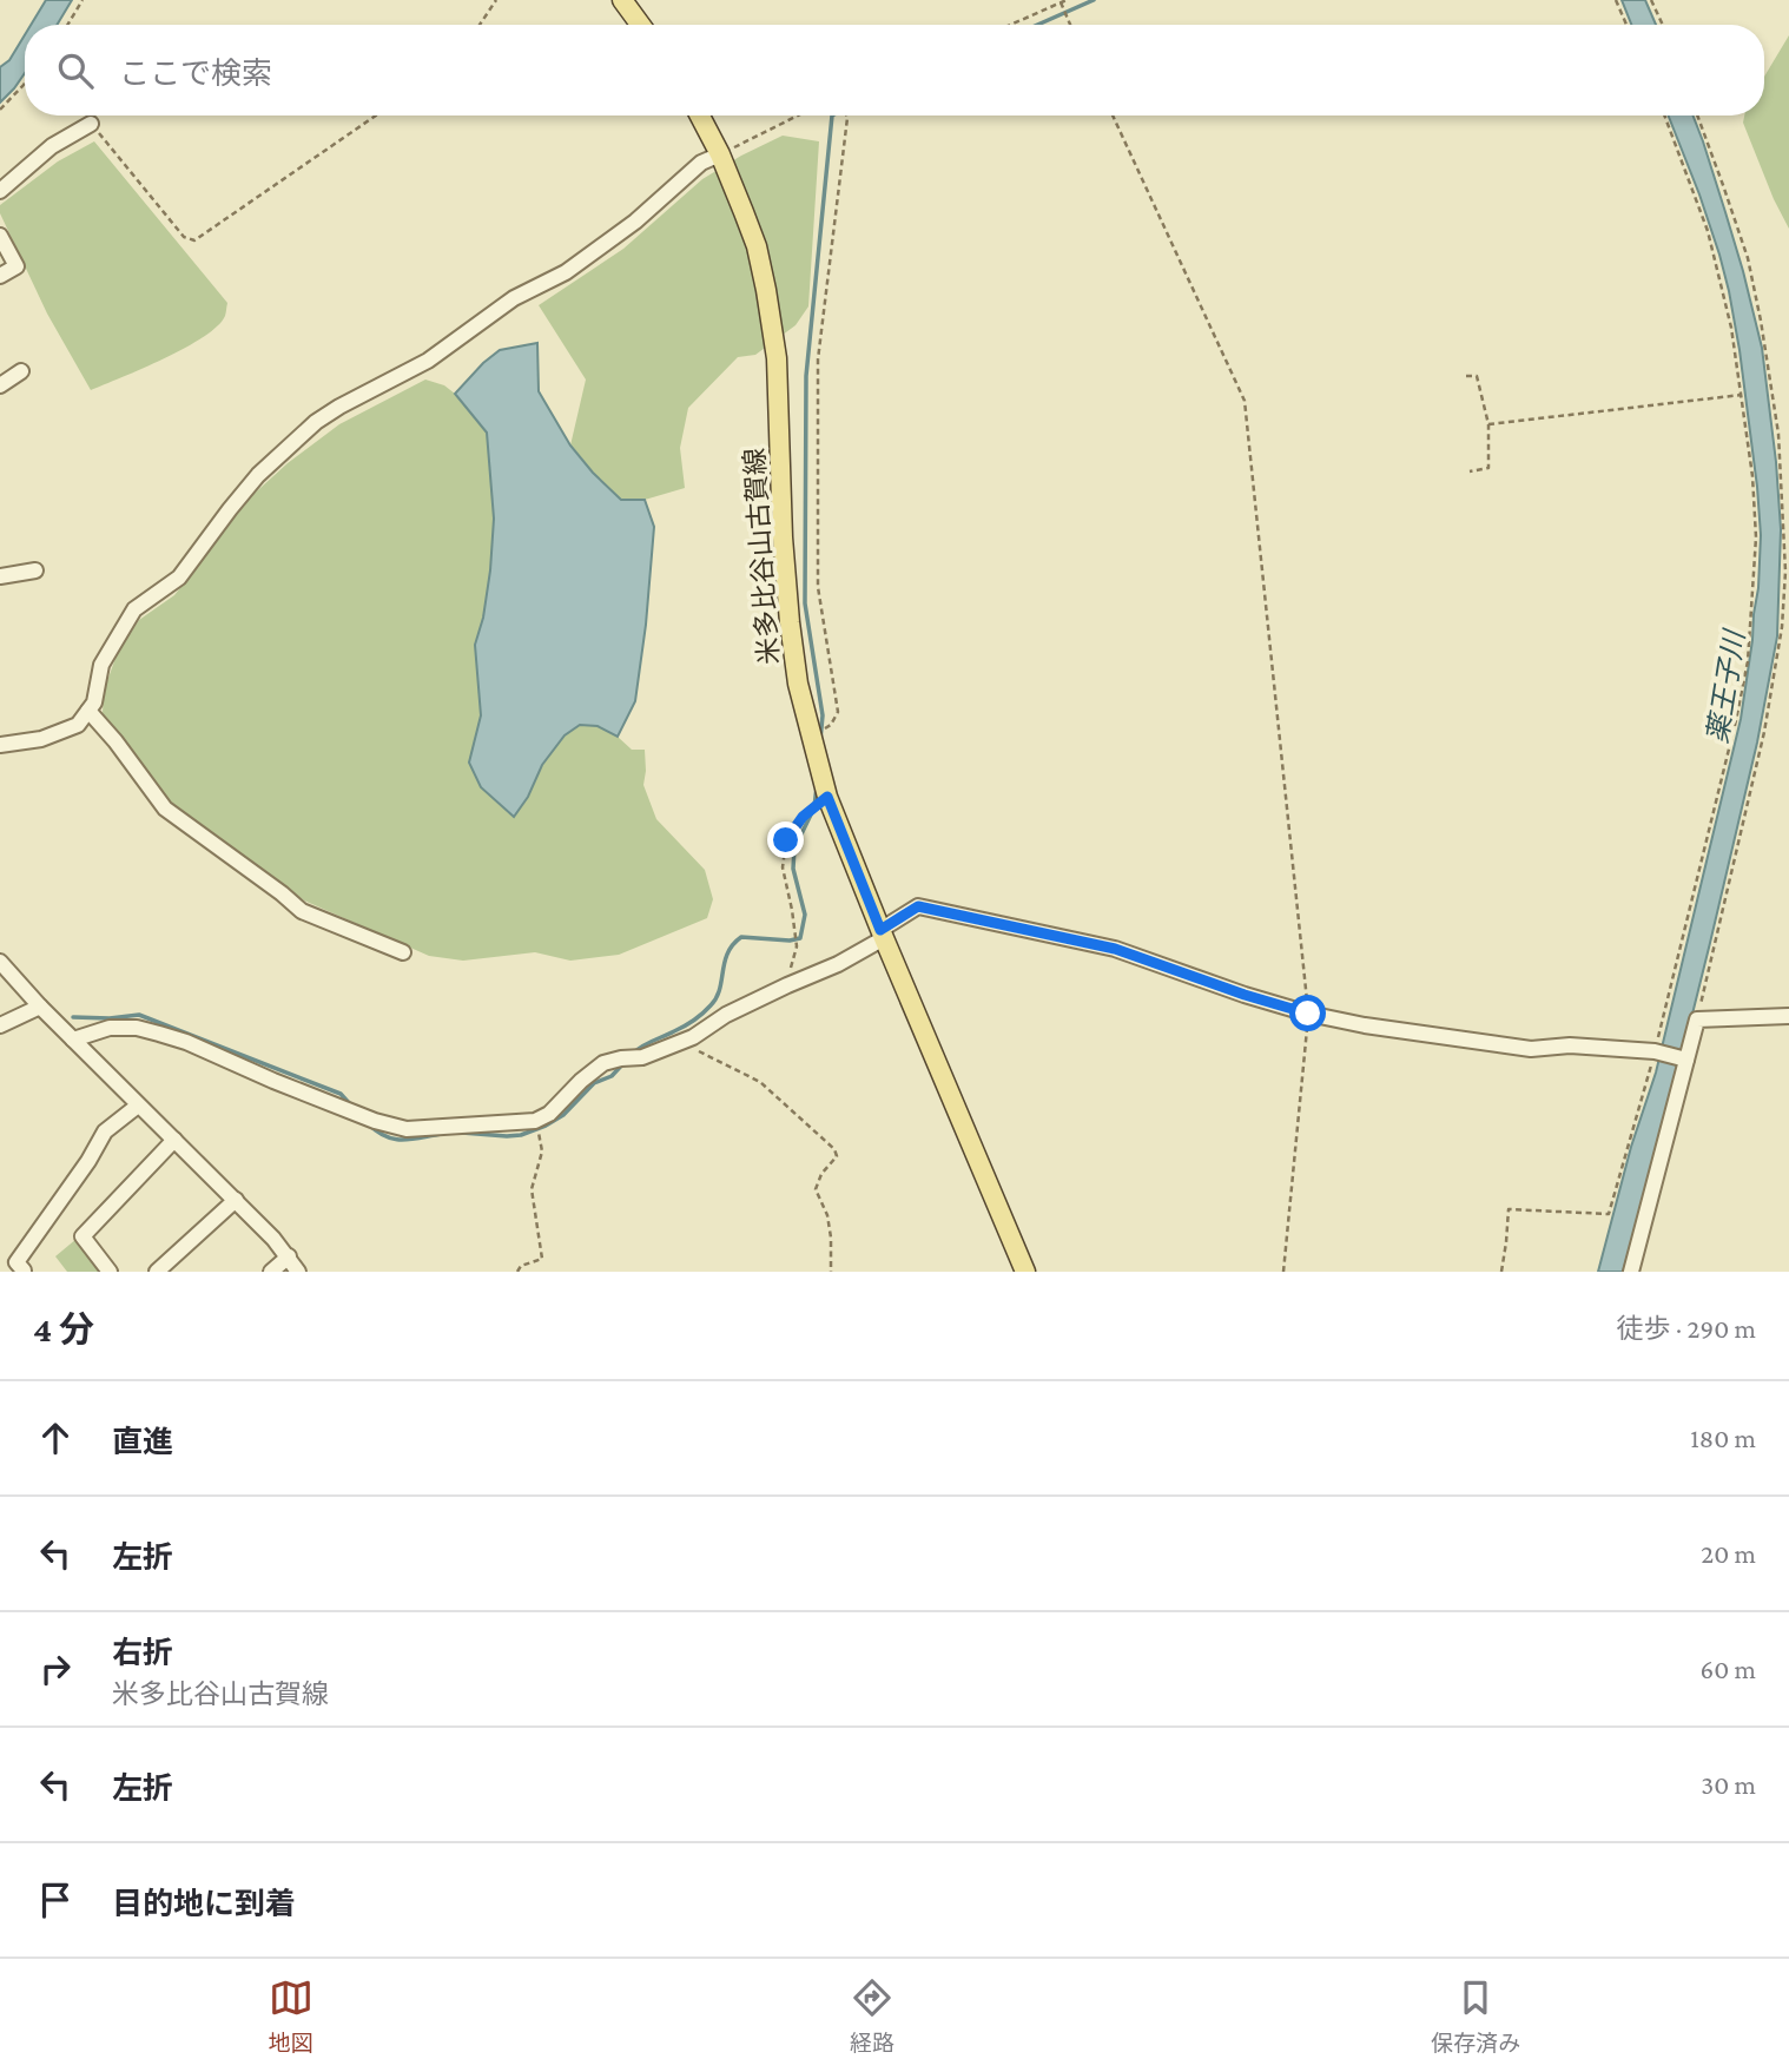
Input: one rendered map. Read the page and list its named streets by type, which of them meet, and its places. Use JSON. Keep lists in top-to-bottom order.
{
  "streets": {
    "main road": ["米多比谷山古賀線"]
  },
  "water": ["薬王子川"],
  "page": {
    "search": "ここで検索",
    "heading": ["4 分", "徒歩 · 290 m"],
    "list": [
      ["直進", "180 m"],
      ["左折", "20 m"],
      ["右折", "米多比谷山古賀線", "60 m"],
      ["左折", "30 m"],
      "目的地に到着"
    ],
    "nav": ["地図", "経路", "保存済み"]
  }
}
